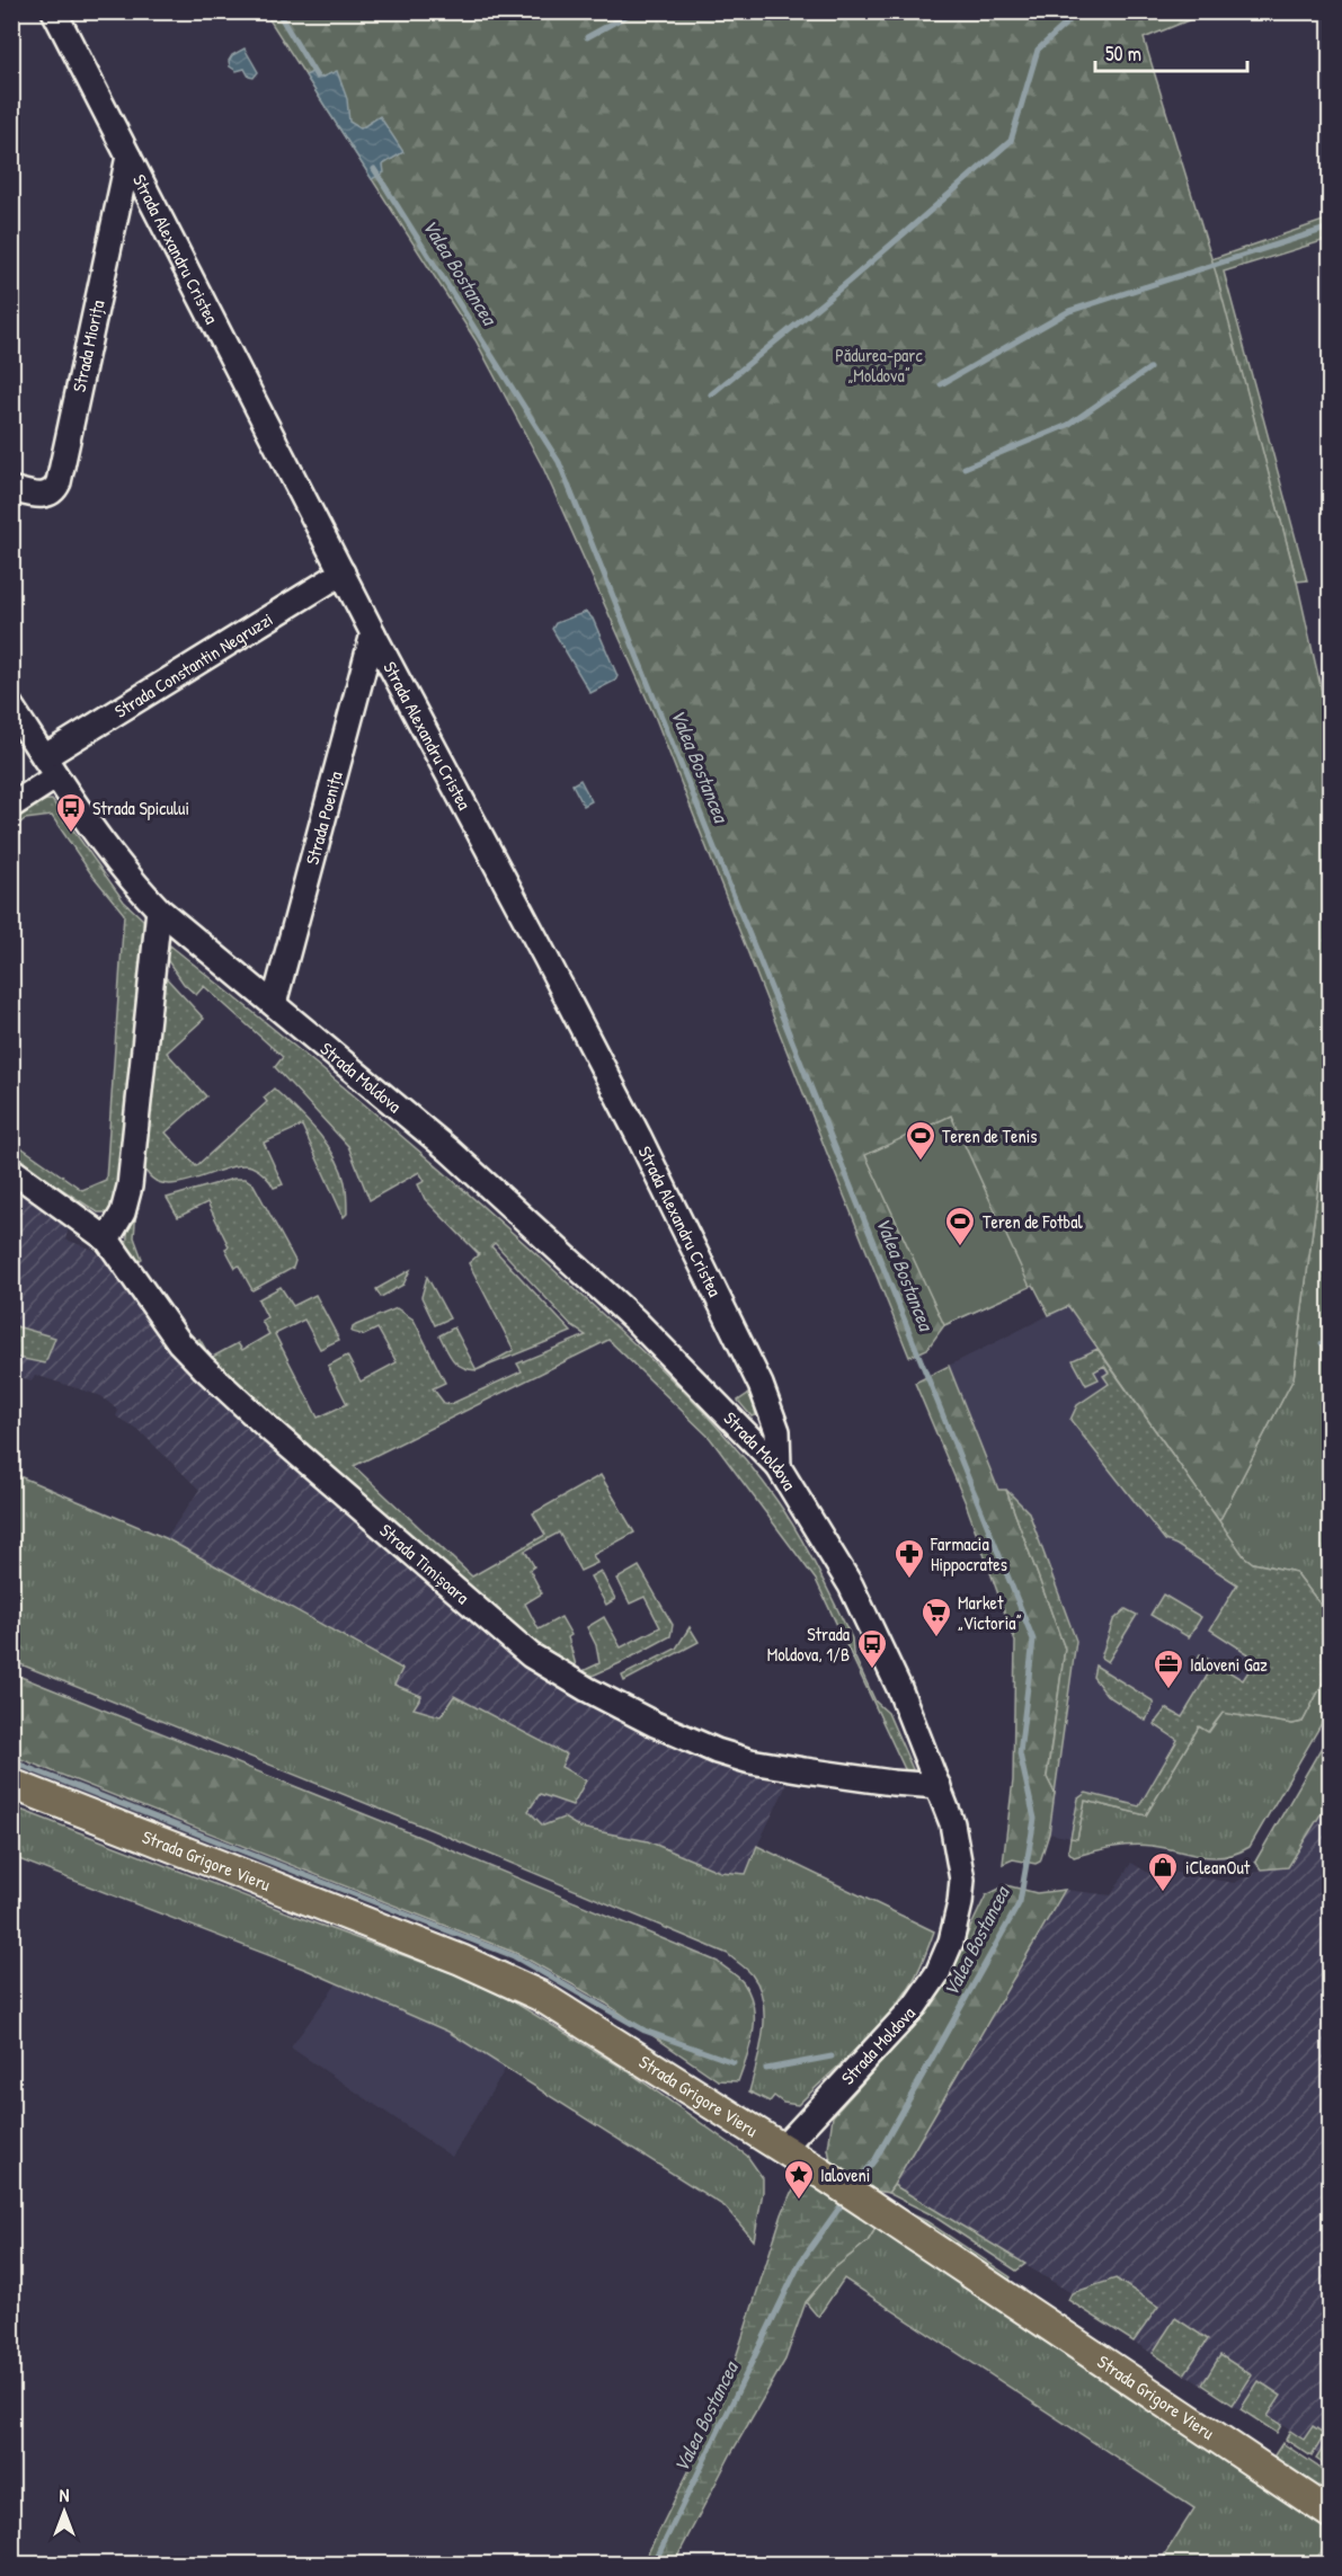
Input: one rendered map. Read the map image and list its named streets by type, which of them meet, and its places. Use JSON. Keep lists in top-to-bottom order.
{
  "streets": {
    "main road": ["Strada Grigore Vieru"],
    "street": [
      "Strada Alexandru Cristea",
      "Strada Miorița",
      "Strada Constantin Negruzzi",
      "Strada Poenița",
      "Strada Moldova",
      "Strada Timișoara"
    ]
  },
  "crossings": [
    ["Strada Alexandru Cristea", "Strada Miorița"],
    ["Strada Alexandru Cristea", "Strada Constantin Negruzzi"],
    ["Strada Alexandru Cristea", "Strada Poenița"],
    ["Strada Alexandru Cristea", "Strada Moldova"],
    ["Strada Constantin Negruzzi", "Strada Moldova"],
    ["Strada Poenița", "Strada Moldova"],
    ["Strada Moldova", "Strada Timișoara"],
    ["Strada Moldova", "Strada Grigore Vieru"]
  ],
  "water": ["Valea Bostancea"],
  "parks": ["Pădurea-parc „Moldova”"],
  "places": {
    "bus stop": ["Strada Spicului", "Strada Moldova, 1/B"],
    "sports": ["Teren de Tenis", "Teren de Fotbal"],
    "pharmacy": ["Farmacia Hippocrates"],
    "supermarket": ["Market „Victoria”"],
    "office": ["Ialoveni Gaz"],
    "shop": ["iCleanOut"],
    "place": ["Ialoveni"]
  },
  "scale_bar": "50 m",
  "north": "top"
}
